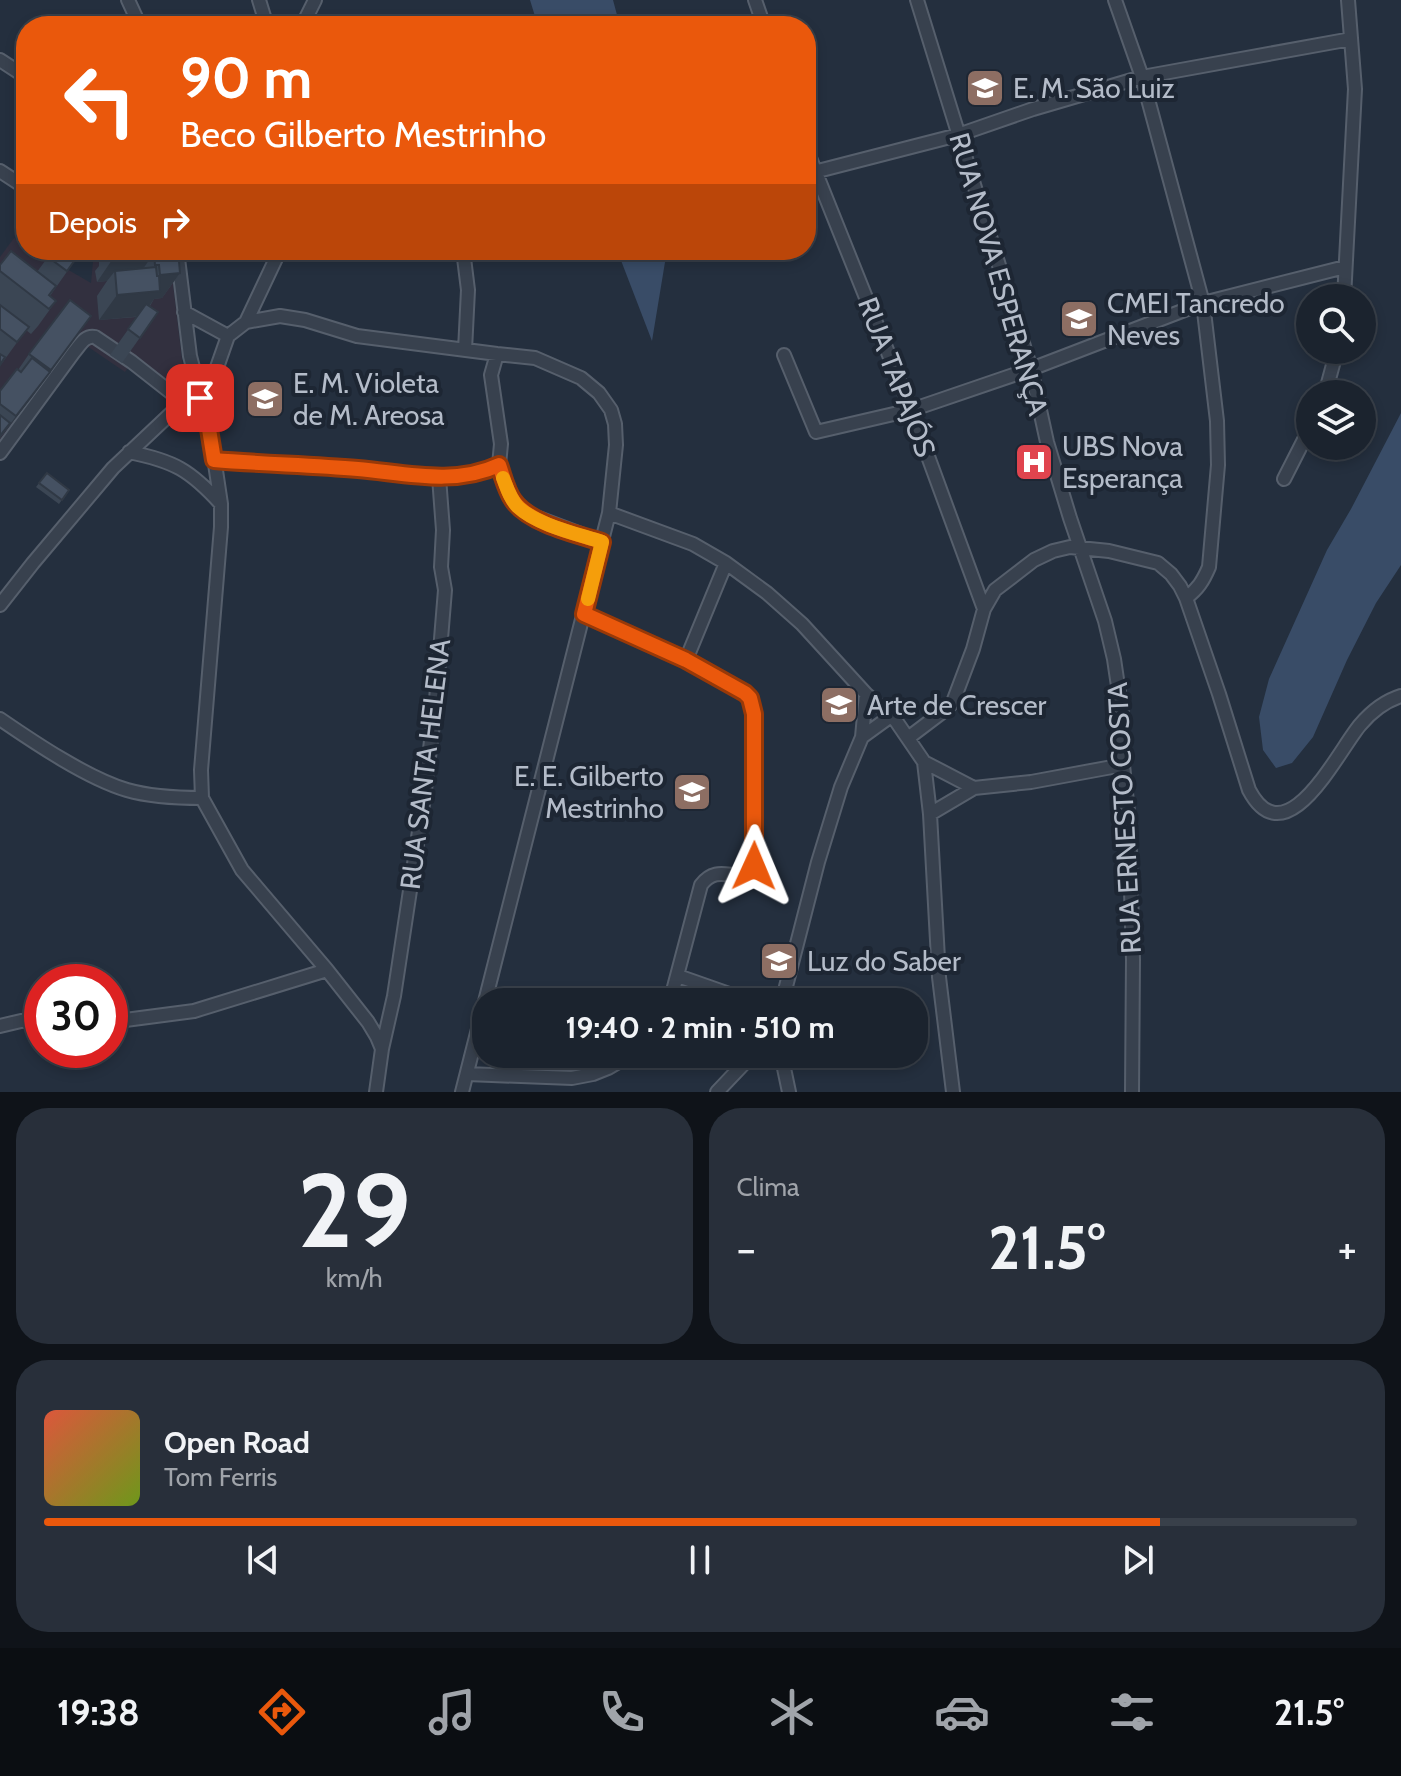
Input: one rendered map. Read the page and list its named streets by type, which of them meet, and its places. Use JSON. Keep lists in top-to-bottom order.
{
  "streets": {
    "street": [
      "RUA NOVA ESPERANÇA",
      "RUA TAPAJÓS",
      "RUA SANTA HELENA",
      "RUA ERNESTO COSTA"
    ]
  },
  "crossings": [
    ["RUA NOVA ESPERANÇA", "RUA ERNESTO COSTA"]
  ],
  "places": {
    "school or university": [
      "E. M. São Luiz",
      "CMEI Tancredo Neves",
      "E. M. Violeta de M. Areosa",
      "Arte de Crescer",
      "E. E. Gilberto Mestrinho",
      "Luz do Saber"
    ],
    "hospital": ["UBS Nova Esperança"]
  },
  "page": {
    "turn": ["90 m", "Beco Gilberto Mestrinho"],
    "then": "Depois",
    "limit": "30",
    "trip": "19:40 · 2 min · 510 m",
    "tile": [
      ["29", "km/h"],
      "Clima"
    ],
    "heat": ["−", "21.5°", "+"],
    "song": ["Open Road", "Tom Ferris"],
    "tabs": ["19:38", "21.5°"]
  }
}
